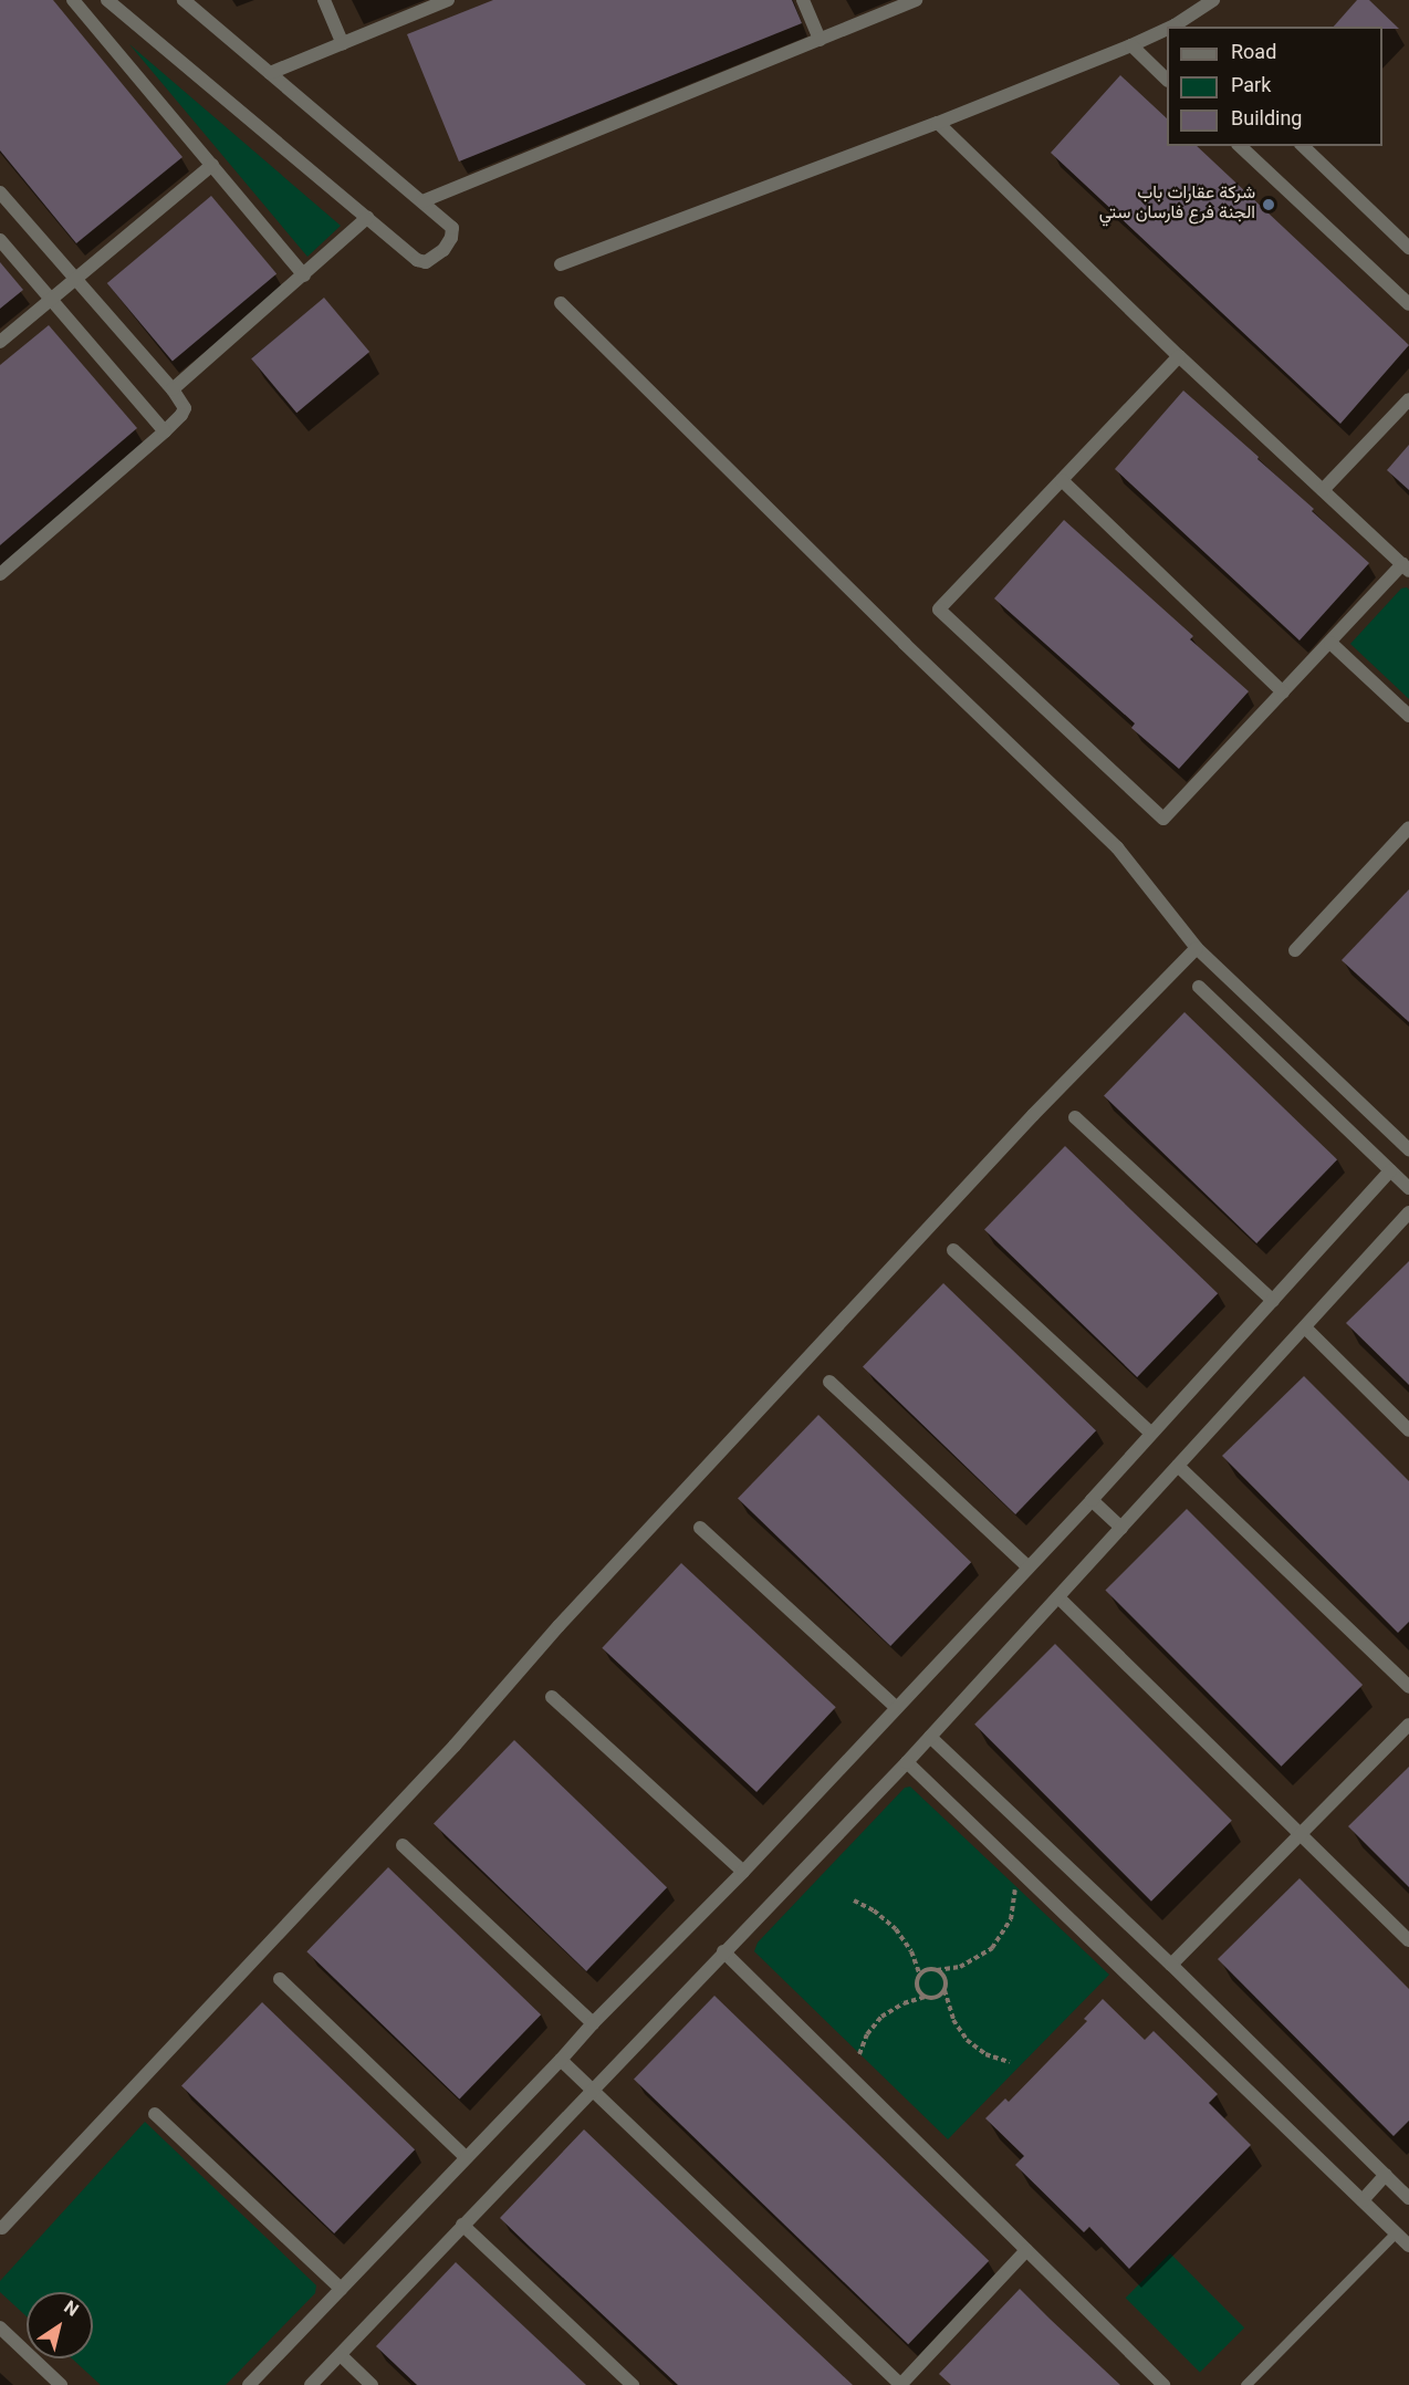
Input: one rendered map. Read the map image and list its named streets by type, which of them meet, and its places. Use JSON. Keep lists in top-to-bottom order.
{
  "places": ["شرکة عقارات باب الجنة فرع فارسان ستي"],
  "legend": ["Road", "Park", "Building"],
  "north": "top right"
}
